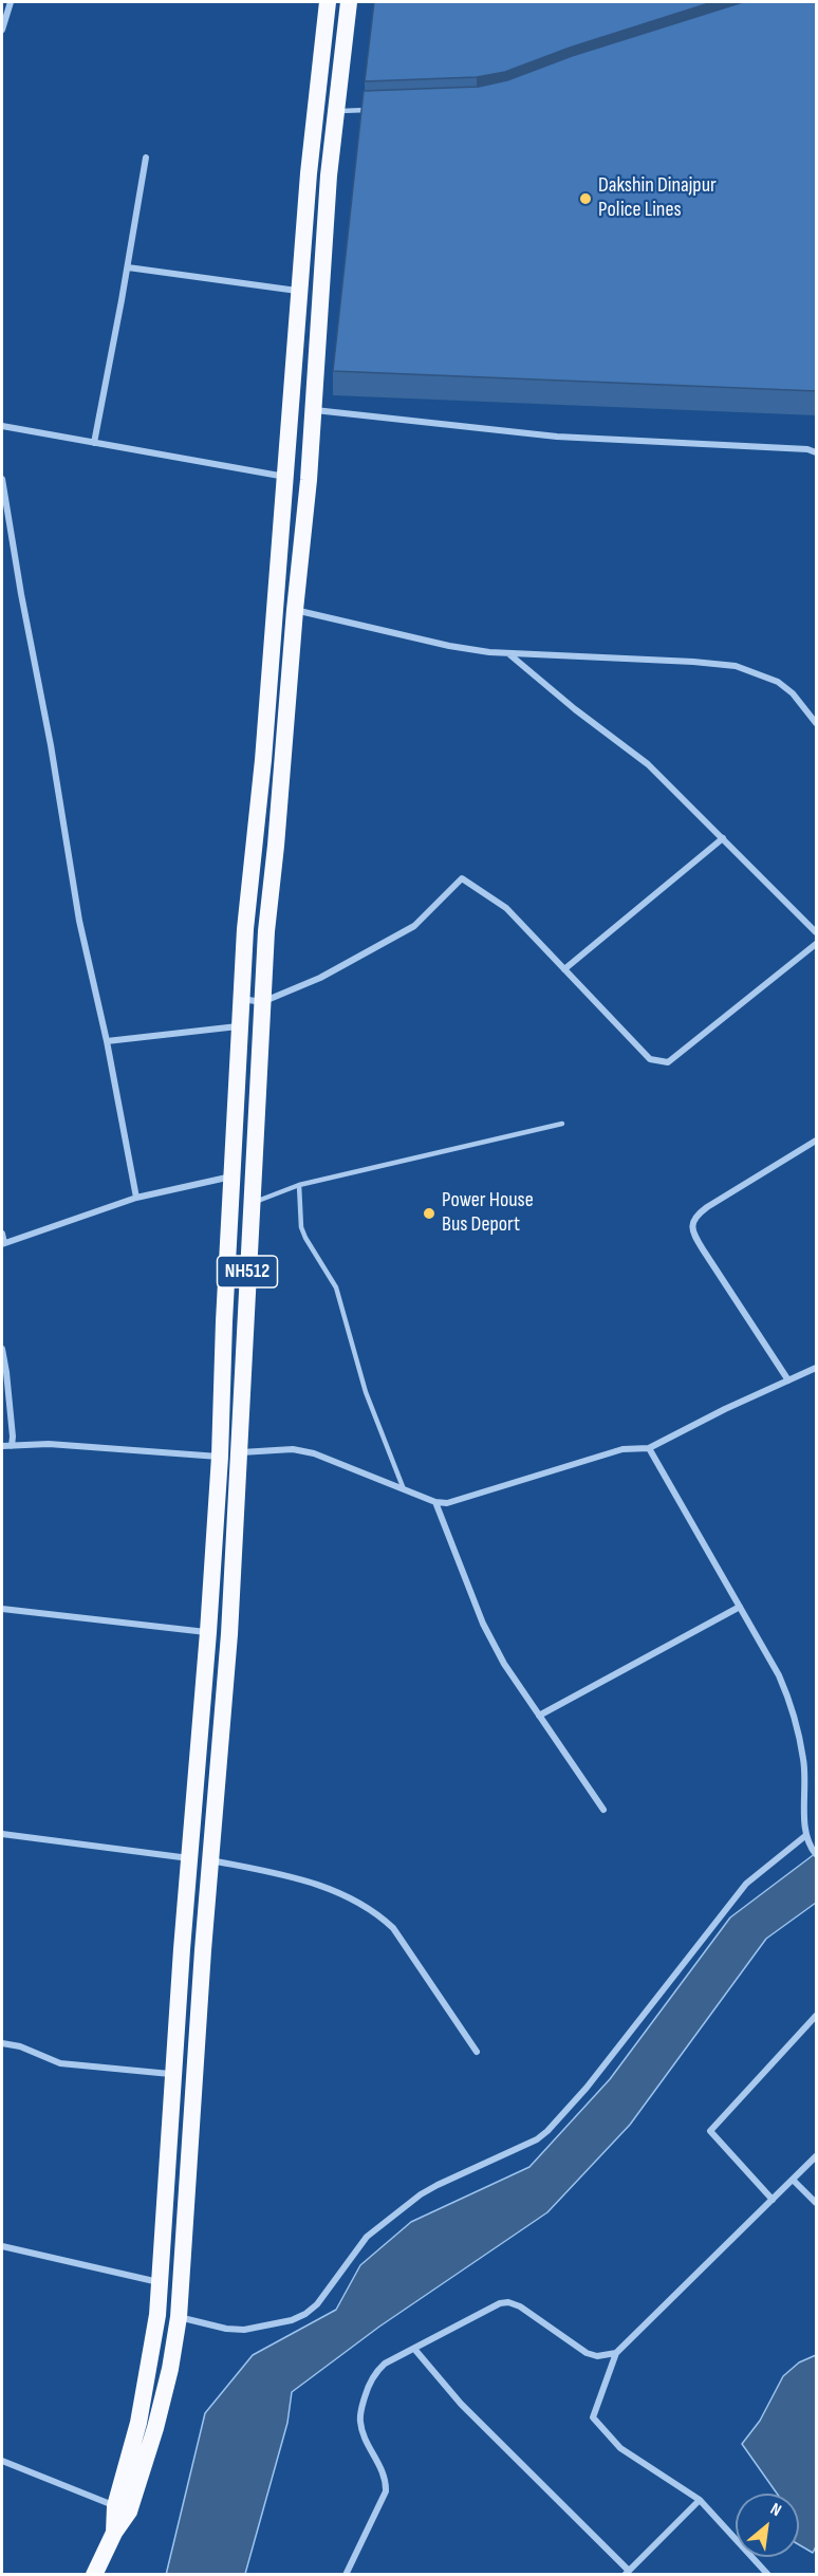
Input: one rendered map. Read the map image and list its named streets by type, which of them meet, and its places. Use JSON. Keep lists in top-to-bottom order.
{
  "streets": {
    "highway": ["NH512"]
  },
  "places": ["Dakshin Dinajpur Police Lines", "Power House Bus Deport"],
  "north": "top right"
}
